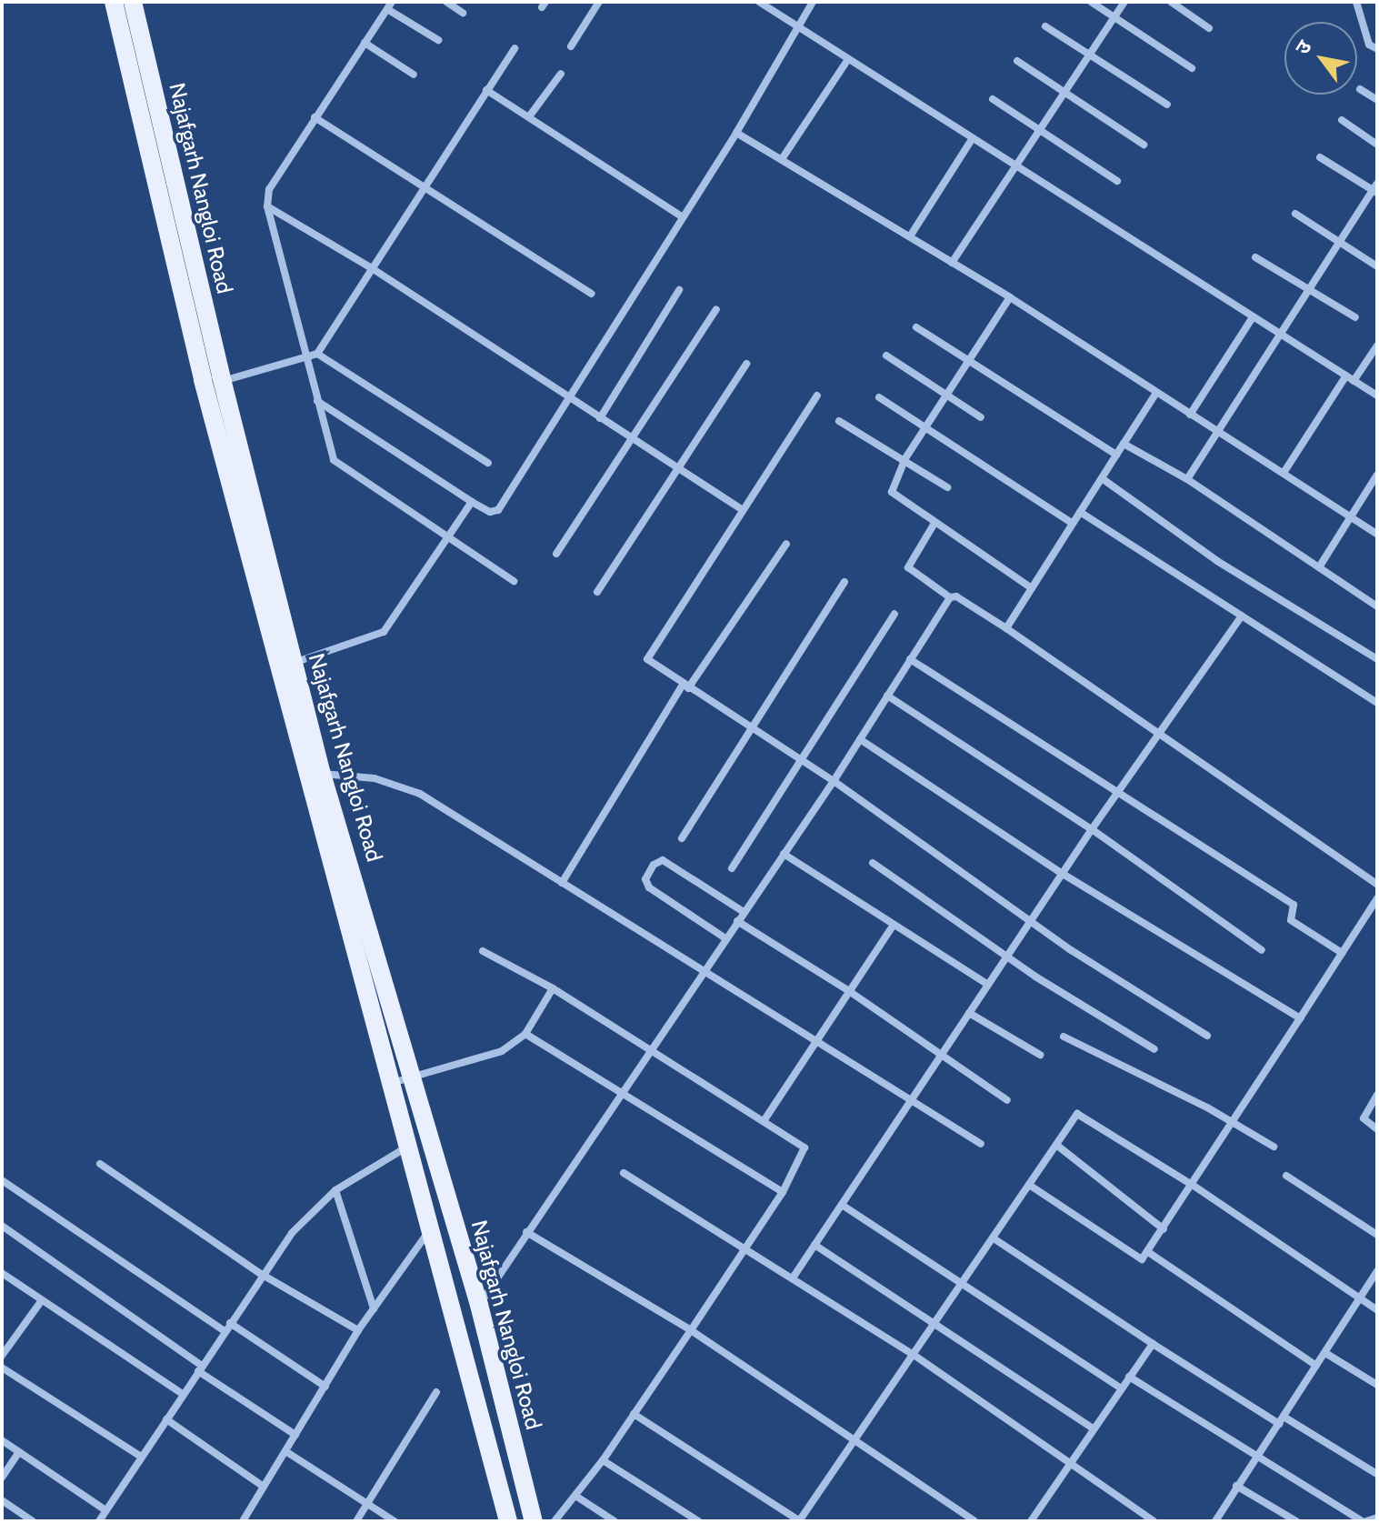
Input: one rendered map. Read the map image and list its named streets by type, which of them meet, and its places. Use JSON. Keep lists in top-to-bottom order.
{
  "streets": {
    "main road": ["Najafgarh Nangloi Road"]
  },
  "north": "top left"
}
